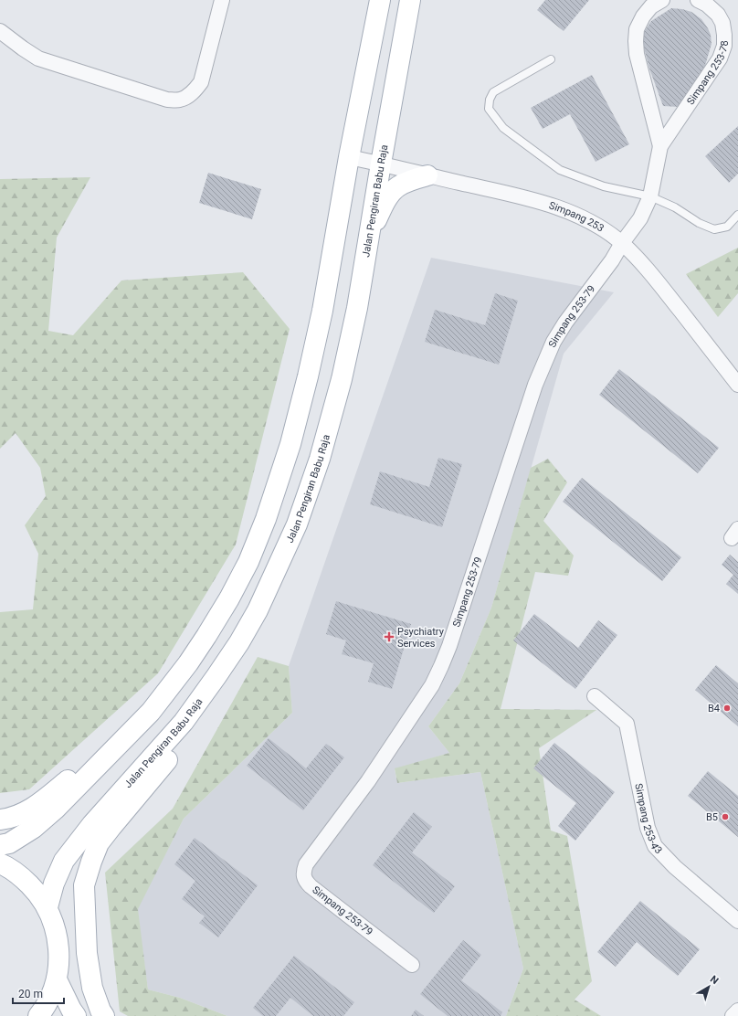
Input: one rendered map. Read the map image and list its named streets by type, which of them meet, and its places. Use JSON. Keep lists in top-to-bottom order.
{
  "streets": {
    "main road": ["Jalan Pengiran Babu Raja"],
    "street": [
      "Simpang 253-78",
      "Simpang 253",
      "Simpang 253-79",
      "Simpang 253-43"
    ]
  },
  "crossings": [
    ["Simpang 253-78", "Simpang 253"],
    ["Simpang 253-78", "Simpang 253-79"],
    ["Jalan Pengiran Babu Raja", "Simpang 253"],
    ["Simpang 253", "Simpang 253-79"]
  ],
  "places": {
    "health": ["Psychiatry Services"],
    "other": ["B4", "B5"]
  },
  "scale_bar": "20 m",
  "north": "top right"
}
